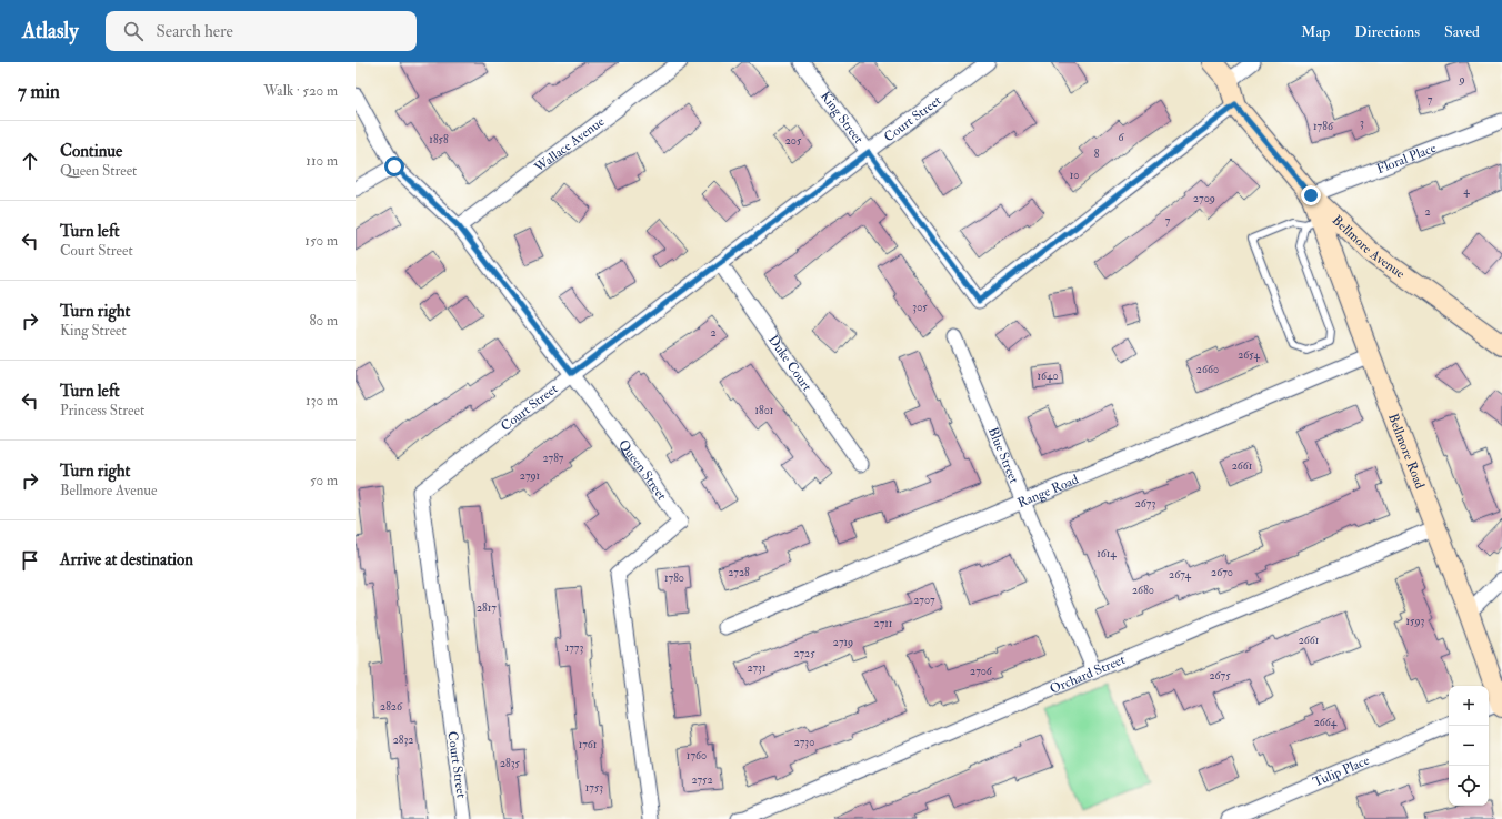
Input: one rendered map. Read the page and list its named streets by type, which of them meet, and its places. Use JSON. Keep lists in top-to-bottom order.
{
  "streets": {
    "main road": ["Bellmore Avenue", "Bellmore Road"],
    "street": [
      "King Street",
      "Court Street",
      "Wallace Avenue",
      "Floral Place",
      "Duke Court",
      "Blue Street",
      "Queen Street",
      "Range Road",
      "Orchard Street",
      "Tulip Place"
    ]
  },
  "crossings": [
    ["King Street", "Court Street"],
    ["King Street", "Bellmore Avenue"],
    ["Court Street", "Duke Court"],
    ["Court Street", "Queen Street"],
    ["Wallace Avenue", "Queen Street"],
    ["Floral Place", "Bellmore Avenue"],
    ["Floral Place", "Bellmore Road"],
    ["Bellmore Avenue", "Bellmore Road"],
    ["Bellmore Road", "Range Road"],
    ["Bellmore Road", "Orchard Street"],
    ["Blue Street", "Range Road"],
    ["Blue Street", "Orchard Street"]
  ],
  "house_numbers": [
    "9",
    "7",
    "3",
    "1786",
    "6",
    "1858",
    "205",
    "8",
    "10",
    "4",
    "2709",
    "2",
    "7",
    "305",
    "2",
    "2654",
    "2660",
    "1640",
    "1801",
    "2787",
    "2661",
    "2791",
    "2673",
    "1614",
    "2728",
    "2670",
    "2674",
    "1780",
    "2680",
    "2707",
    "2817",
    "1593",
    "2711",
    "2661",
    "2719",
    "1773",
    "2725",
    "2731",
    "2706",
    "2675",
    "2826",
    "2664",
    "2832",
    "2730",
    "1761",
    "1760",
    "2835",
    "2752",
    "1753"
  ],
  "page": {
    "header": "Atlasly",
    "search": "Search here",
    "nav": ["Map", "Directions", "Saved"],
    "heading": ["7 min", "Walk · 520 m"],
    "list": [
      ["Continue", "Queen Street", "110 m"],
      ["Turn left", "Court Street", "150 m"],
      ["Turn right", "King Street", "80 m"],
      ["Turn left", "Princess Street", "130 m"],
      ["Turn right", "Bellmore Avenue", "50 m"],
      "Arrive at destination"
    ],
    "map_buttons": ["+", "−"]
  }
}
